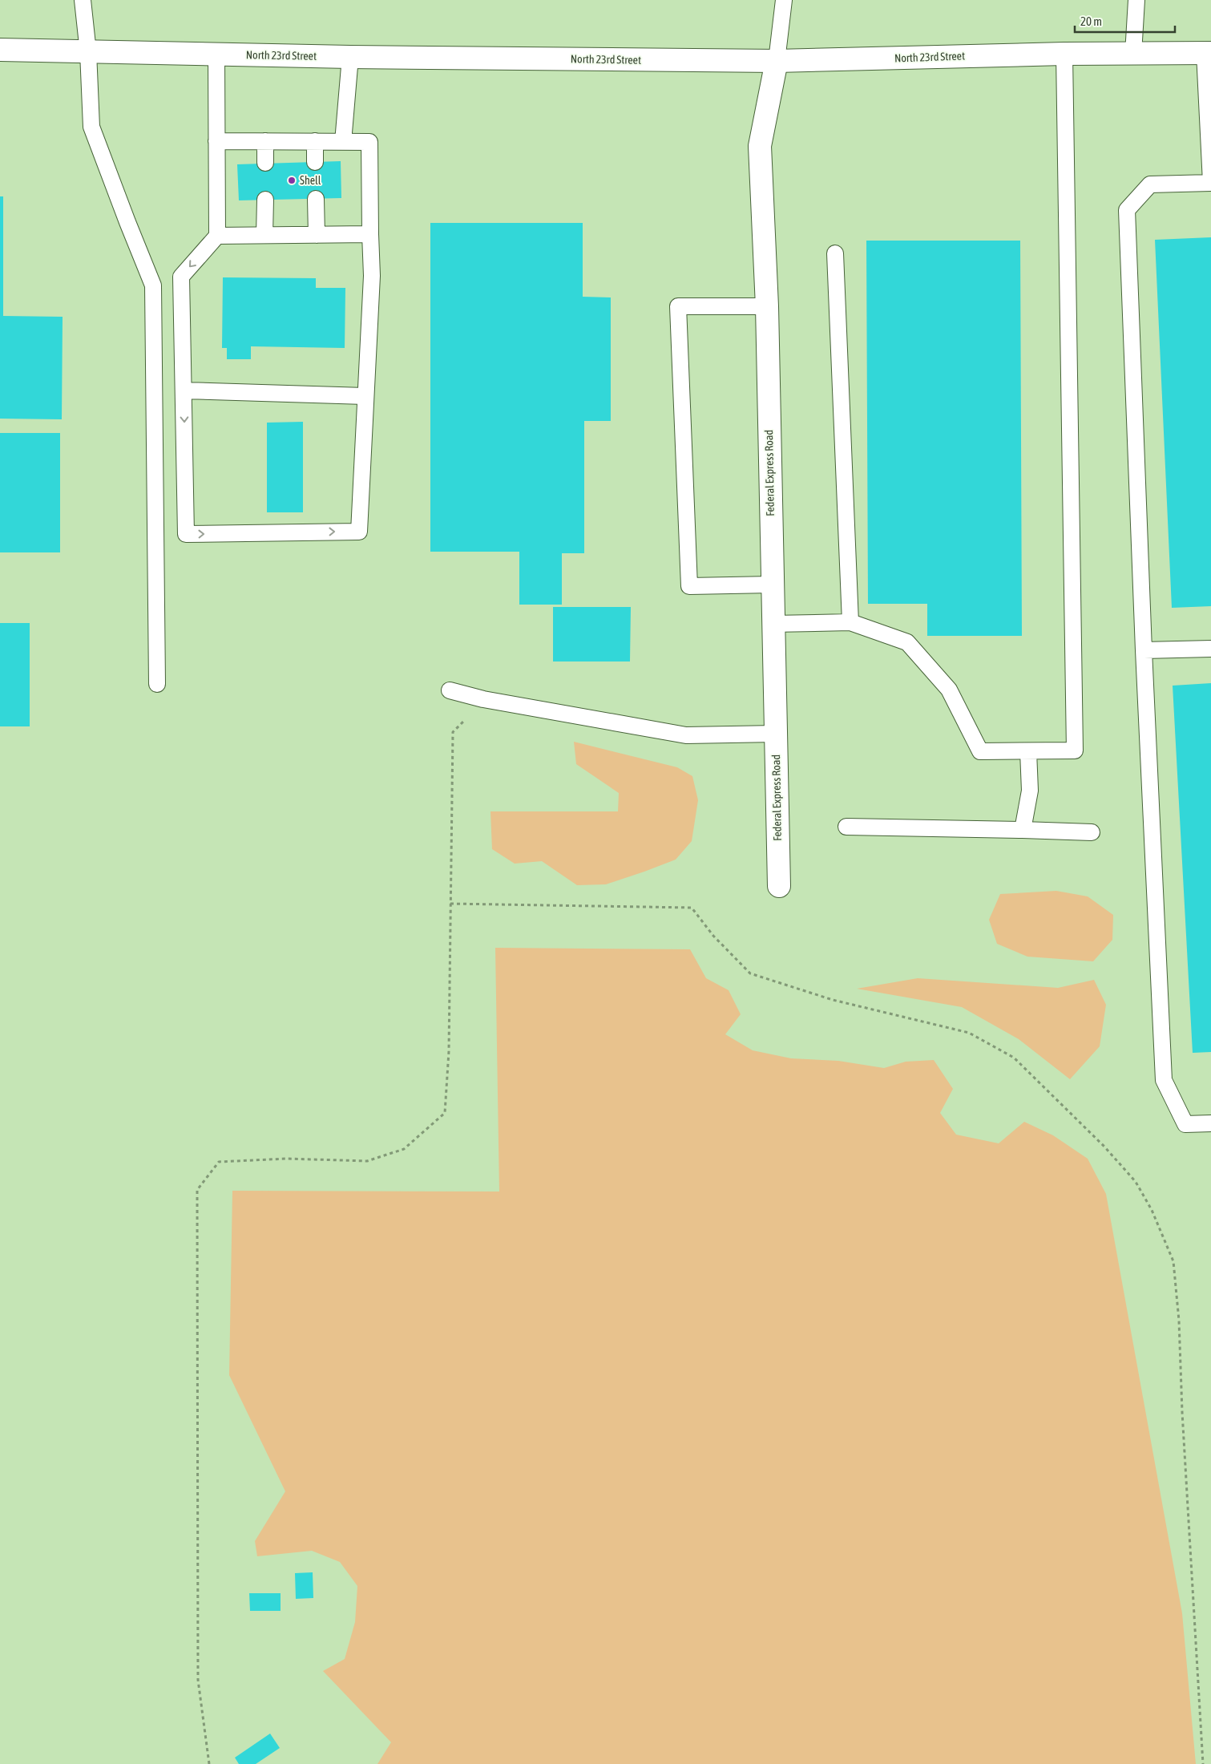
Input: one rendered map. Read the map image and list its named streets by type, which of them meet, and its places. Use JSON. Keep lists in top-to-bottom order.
{
  "streets": {
    "main road": ["North 23rd Street", "Federal Express Road"]
  },
  "crossings": [
    ["North 23rd Street", "Federal Express Road"]
  ],
  "places": ["Shell"],
  "scale_bar": "20 m"
}
